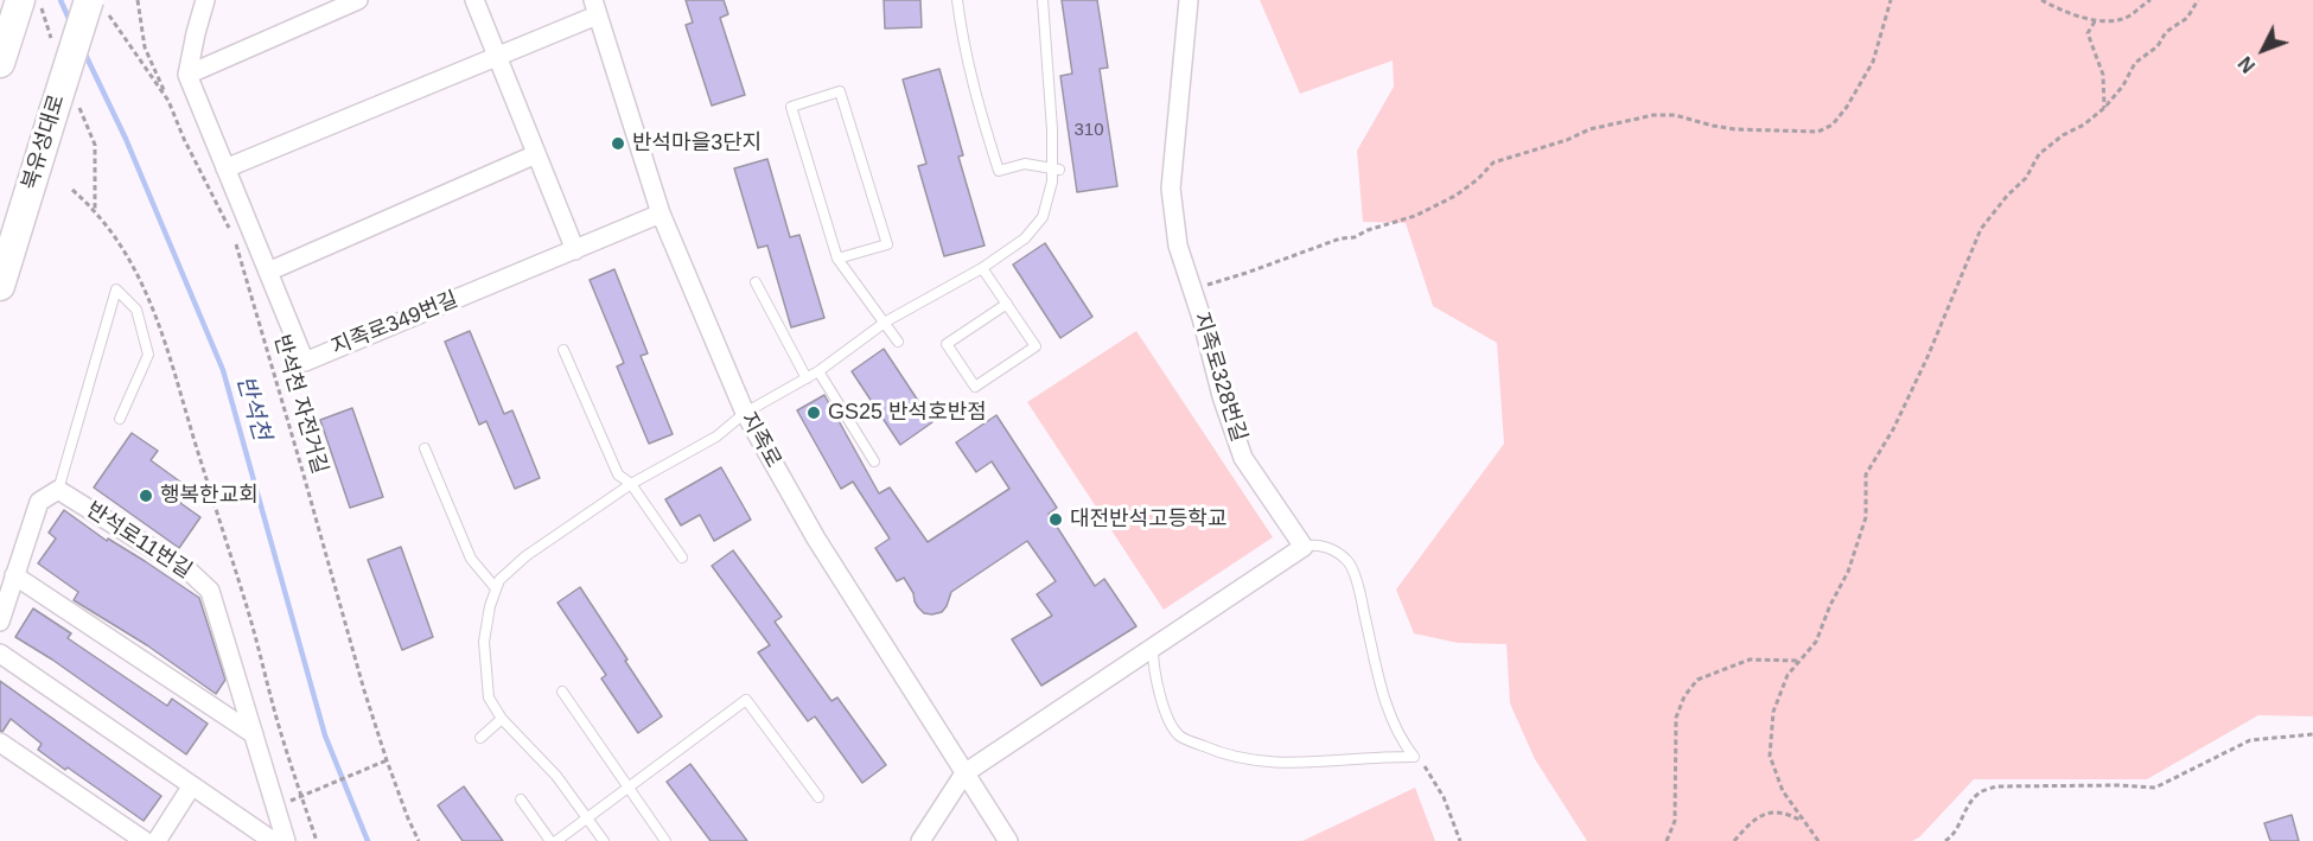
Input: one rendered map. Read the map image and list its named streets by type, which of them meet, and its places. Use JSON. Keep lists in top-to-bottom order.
{
  "streets": {
    "main road": ["북유성대로"],
    "street": [
      "지족로349번길",
      "지족로328번길",
      "지족로",
      "반석로11번길"
    ],
    "path": ["반석천 자전거길"]
  },
  "crossings": [
    ["북유성대로", "반석천 자전거길"],
    ["지족로349번길", "지족로"]
  ],
  "water": ["반석천"],
  "places": [
    "반석마을3단지",
    "GS25 반석호반점",
    "행복한교회",
    "대전반석고등학교"
  ],
  "house_numbers": ["310"],
  "north": "bottom left"
}
